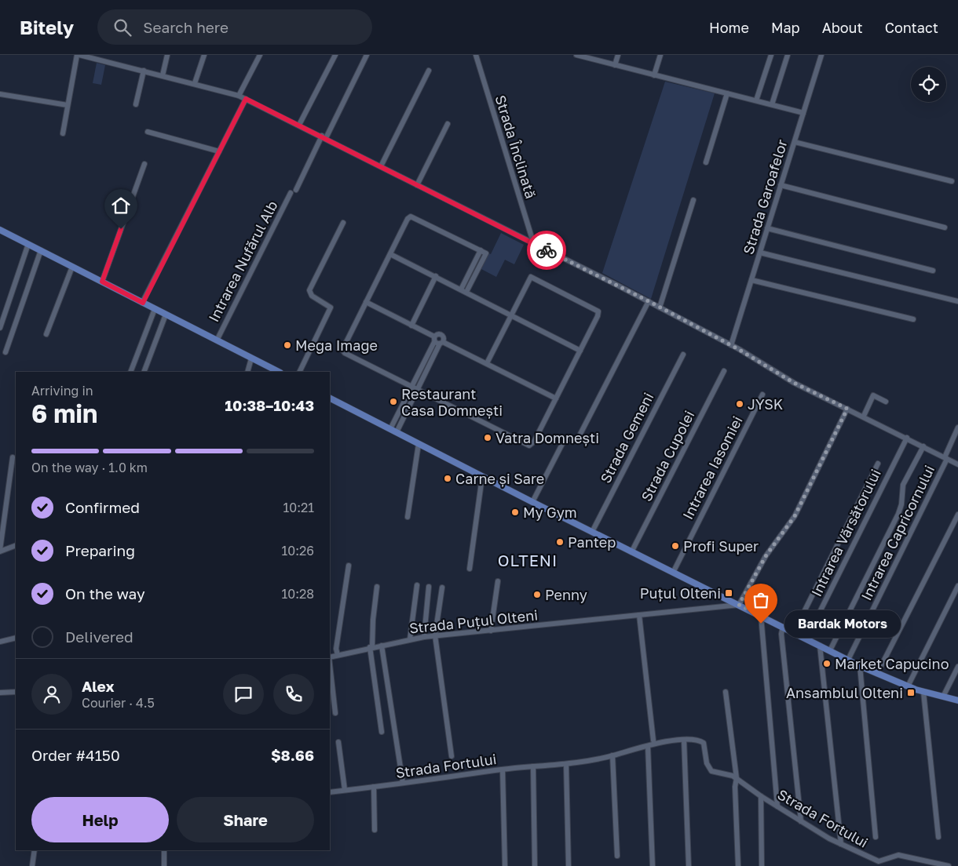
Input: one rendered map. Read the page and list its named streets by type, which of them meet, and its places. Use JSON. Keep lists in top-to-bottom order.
{
  "streets": {
    "street": [
      "Strada Înclinată",
      "Strada Garoafelor",
      "Intrarea Nufărul Alb",
      "Strada Gemeni",
      "Strada Cupolei",
      "Intrarea Iasomiei",
      "Intrarea Vărsătorului",
      "Intrarea Capricornului",
      "Strada Puțul Olteni",
      "Strada Fortului"
    ]
  },
  "districts": ["OLTENI"],
  "places": {
    "other": [
      "Mega Image",
      "Restaurant Casa Domnești",
      "JYSK",
      "Vatra Domnești",
      "Carne și Sare",
      "My Gym",
      "Pantep",
      "Profi Super",
      "Penny",
      "Bardak Motors",
      "Market Capucino"
    ],
    "transit": ["Puțul Olteni", "Ansamblul Olteni"]
  },
  "page": {
    "header": "Bitely",
    "search": "Search here",
    "nav": [
      "Home",
      "Map",
      "About",
      "Contact"
    ],
    "heading": ["6 min", "Arriving in", "10:38–10:43"],
    "panel": [
      "Alex",
      "Courier · 4.5",
      "Order #4150",
      "$8.66"
    ],
    "bar": "On the way · 1.0 km",
    "list": [
      ["Confirmed", "10:21"],
      ["Preparing", "10:26"],
      ["On the way", "10:28"],
      "Delivered"
    ],
    "bubble": "Bardak Motors",
    "buttons": ["Help", "Share"]
  }
}
